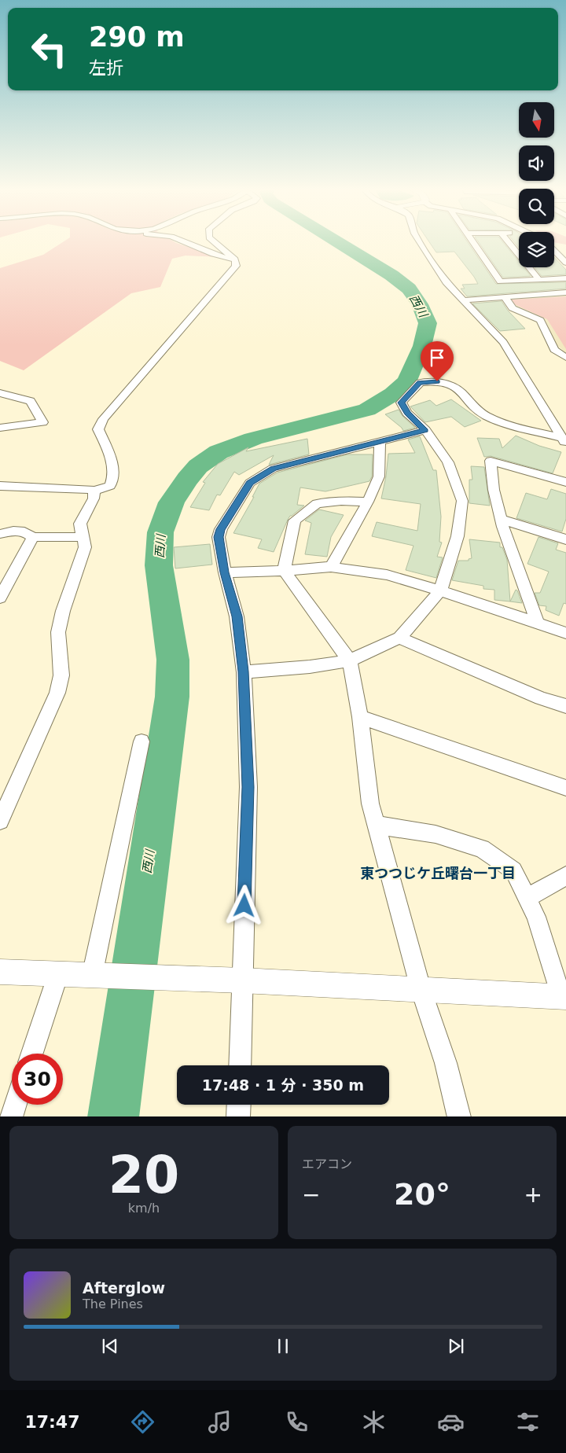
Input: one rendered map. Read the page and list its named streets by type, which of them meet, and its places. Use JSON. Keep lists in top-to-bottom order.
{
  "districts": ["東つつじケ丘曙台一丁目"],
  "water": ["西川"],
  "north": "bottom",
  "page": {
    "turn": ["290 m", "左折"],
    "limit": "30",
    "trip": "17:48 · 1 分 · 350 m",
    "tile": [
      ["20", "km/h"],
      "エアコン"
    ],
    "heat": ["−", "20°", "+"],
    "song": ["Afterglow", "The Pines"],
    "tabs": "17:47"
  }
}
